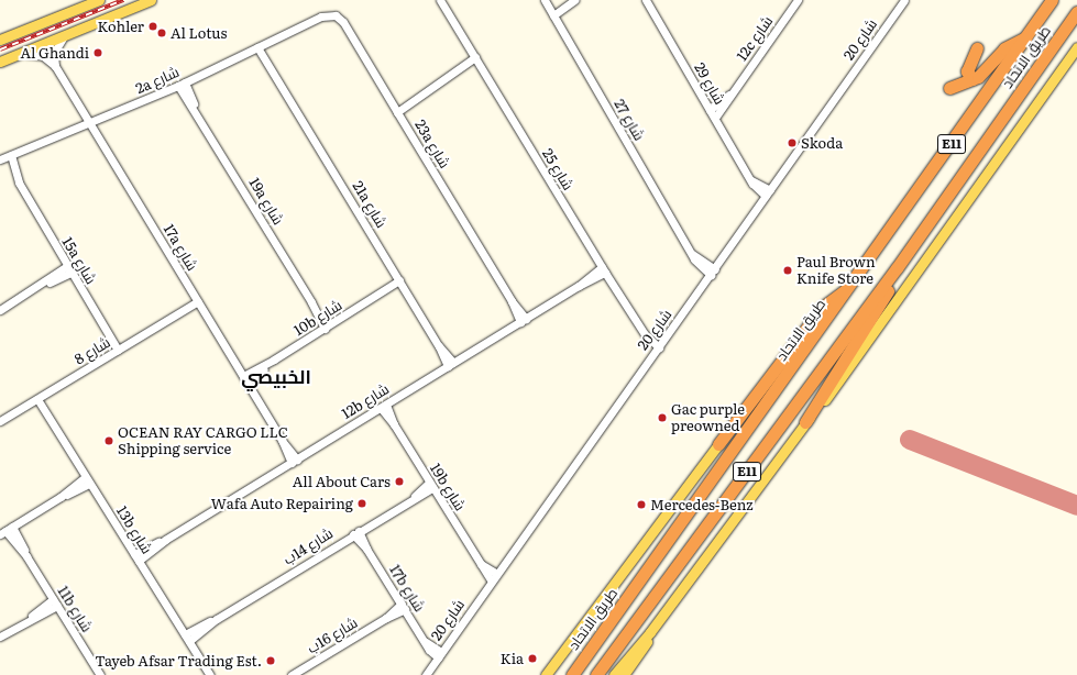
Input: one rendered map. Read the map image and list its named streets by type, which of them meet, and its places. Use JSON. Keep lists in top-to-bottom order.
{
  "streets": {
    "highway": ["طريق الاتحاد", "E11"],
    "street": [
      "12c شارع",
      "شارع 20",
      "2a شارع",
      "شارع 29",
      "شارع 27",
      "23a شارع",
      "شارع 25",
      "19a شارع",
      "21a شارع",
      "17a شارع",
      "15a شارع",
      "10b شارع",
      "شارع 8",
      "12b شارع",
      "19b شارع",
      "13b شارع",
      "شارع 14ب",
      "17b شارع",
      "11b شارع",
      "شارع 16ب"
    ]
  },
  "crossings": [
    ["12c شارع", "شارع 29"],
    ["شارع 20", "شارع 29"],
    ["شارع 20", "شارع 27"],
    ["شارع 20", "شارع 25"],
    ["شارع 20", "19b شارع"],
    ["شارع 20", "17b شارع"],
    ["2a شارع", "23a شارع"],
    ["2a شارع", "19a شارع"],
    ["2a شارع", "21a شارع"],
    ["2a شارع", "17a شارع"],
    ["2a شارع", "15a شارع"],
    ["23a شارع", "12b شارع"],
    ["شارع 25", "12b شارع"],
    ["19a شارع", "10b شارع"],
    ["21a شارع", "10b شارع"],
    ["21a شارع", "12b شارع"],
    ["17a شارع", "10b شارع"],
    ["17a شارع", "شارع 8"],
    ["17a شارع", "12b شارع"],
    ["15a شارع", "شارع 8"],
    ["شارع 8", "13b شارع"],
    ["12b شارع", "19b شارع"],
    ["12b شارع", "13b شارع"],
    ["19b شارع", "شارع 14ب"],
    ["13b شارع", "شارع 14ب"],
    ["شارع 14ب", "17b شارع"],
    ["17b شارع", "شارع 16ب"]
  ],
  "districts": ["الخبيصي"],
  "places": [
    "Kohler",
    "Al Lotus",
    "Al Ghandi",
    "Skoda",
    "Paul Brown Knife Store",
    "Gac purple preowned",
    "OCEAN RAY CARGO LLC Shipping service",
    "All About Cars",
    "Wafa Auto Repairing",
    "Mercedes-Benz",
    "Kia",
    "Tayeb Afsar Trading Est."
  ]
}
